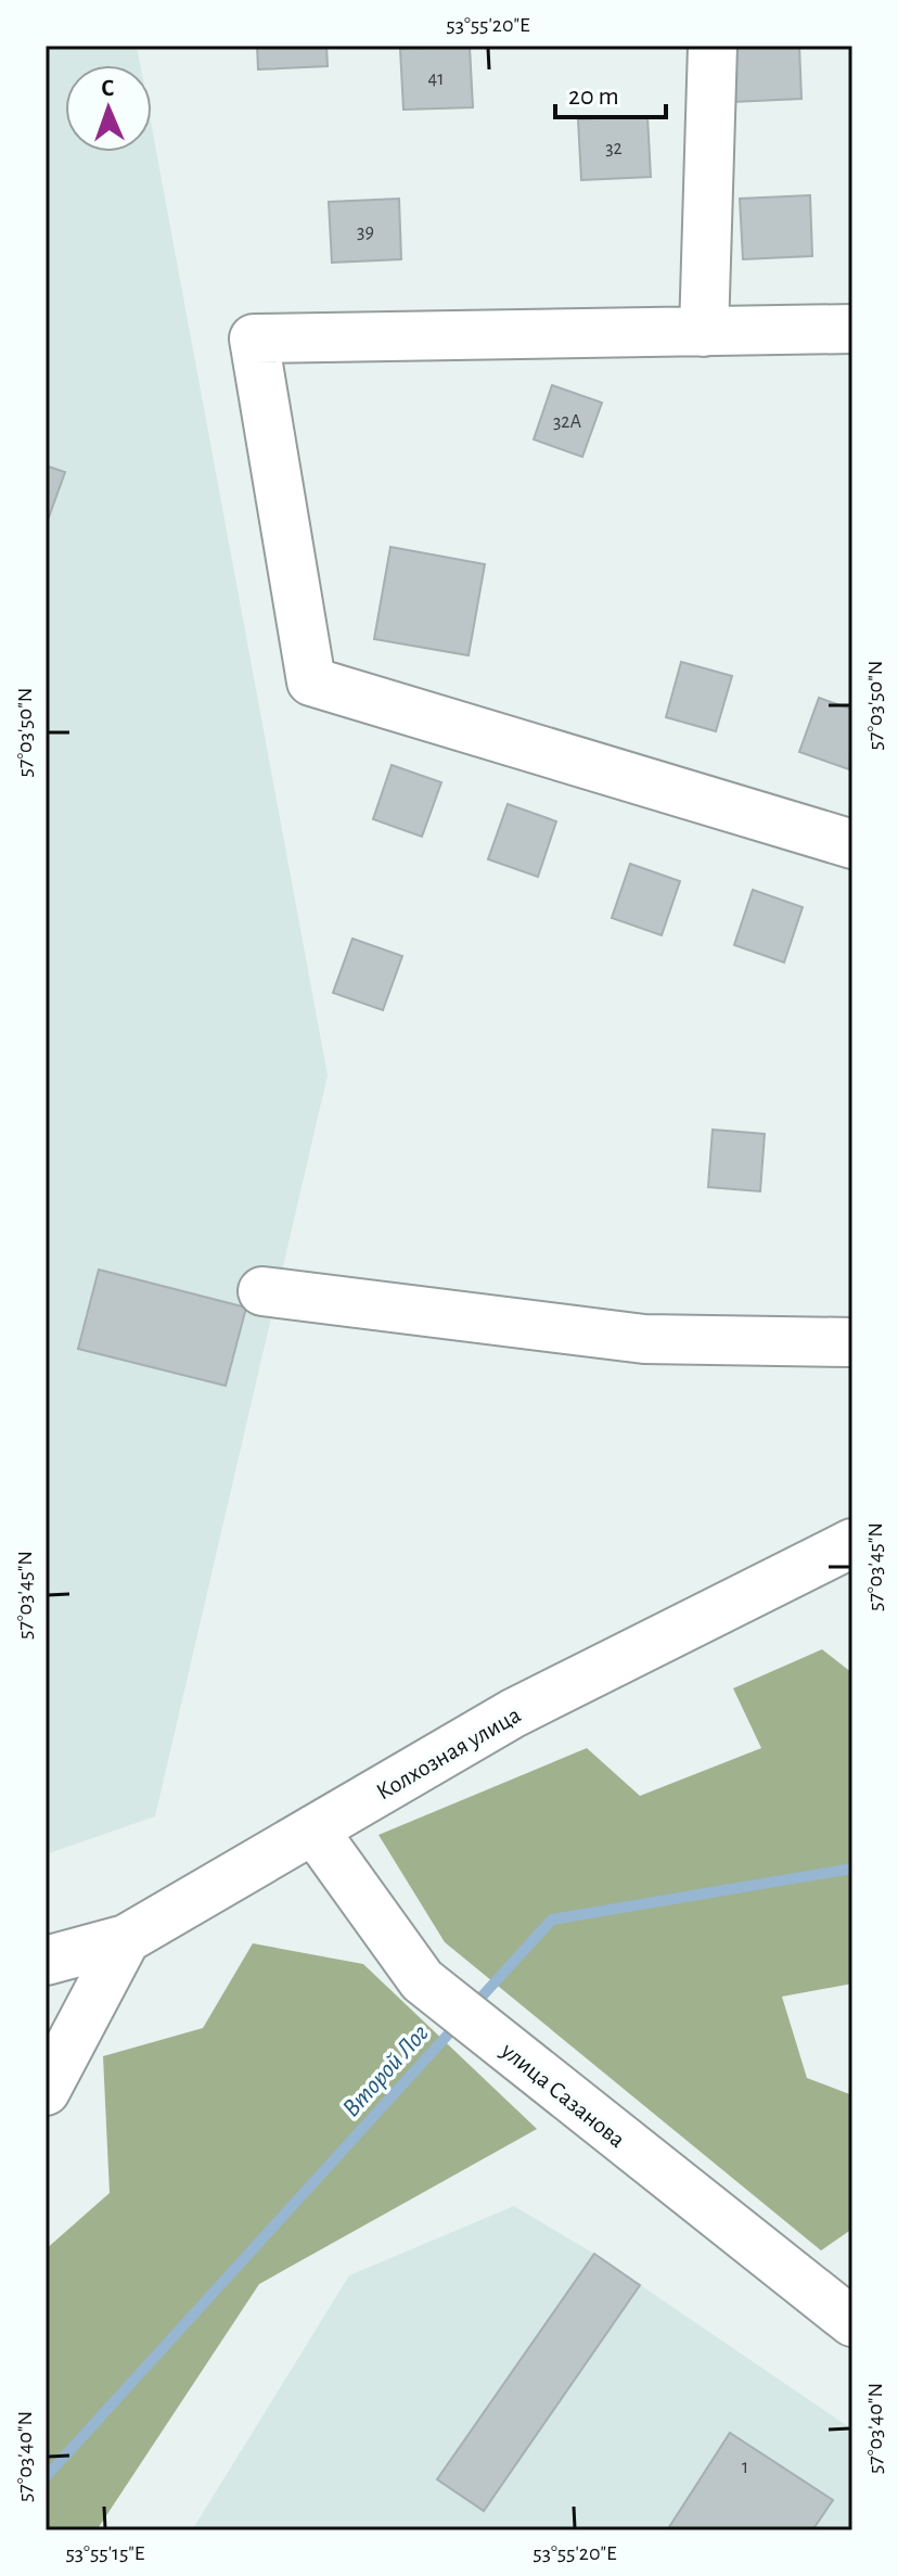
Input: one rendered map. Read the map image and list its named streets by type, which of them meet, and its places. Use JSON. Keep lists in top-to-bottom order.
{
  "streets": {
    "street": ["Колхозная улица", "улица Сазанова"]
  },
  "crossings": [
    ["Колхозная улица", "улица Сазанова"]
  ],
  "water": ["Второй Лог"],
  "house_numbers": [
    "41",
    "32",
    "39",
    "32А",
    "1"
  ],
  "scale_bar": "20 m",
  "north": "top",
  "coordinates": [
    "53°55'20\"E",
    "57°03'50\"N",
    "57°03'45\"N",
    "57°03'40\"N",
    "53°55'15\"E"
  ]
}
